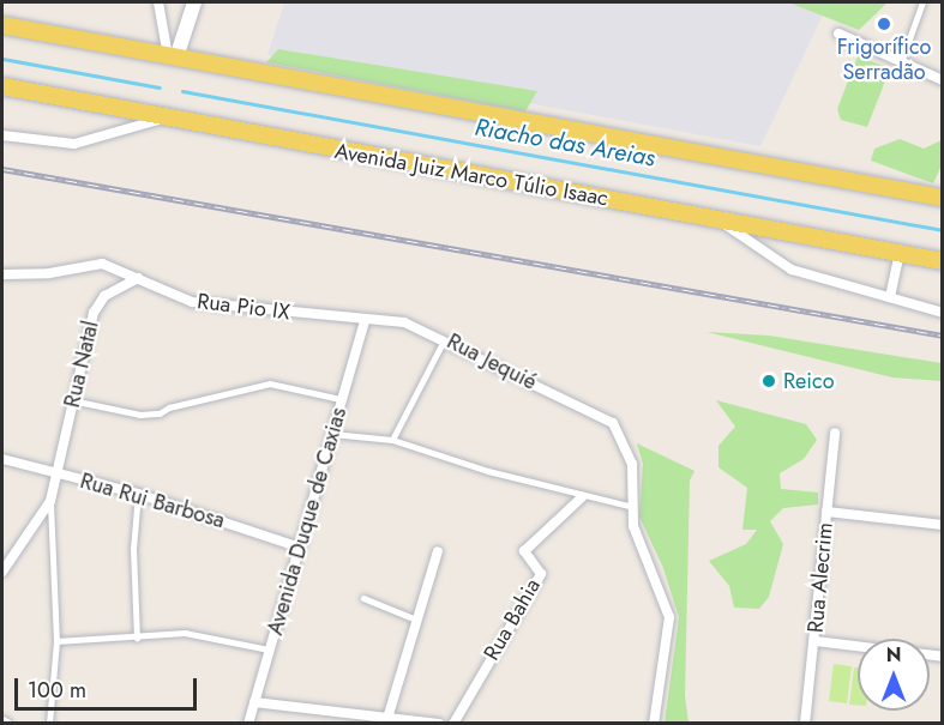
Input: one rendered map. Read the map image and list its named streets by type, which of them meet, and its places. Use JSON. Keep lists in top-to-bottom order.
{
  "streets": {
    "main road": ["Avenida Juiz Marco Túlio Isaac"],
    "street": [
      "Rua Pio IX",
      "Rua Jequié",
      "Rua Natal",
      "Rua Rui Barbosa",
      "Avenida Duque de Caxias",
      "Rua Alecrim",
      "Rua Bahia"
    ]
  },
  "crossings": [
    ["Rua Pio IX", "Rua Jequié"],
    ["Rua Pio IX", "Rua Natal"],
    ["Rua Pio IX", "Avenida Duque de Caxias"],
    ["Rua Jequié", "Avenida Duque de Caxias"],
    ["Rua Natal", "Rua Rui Barbosa"],
    ["Rua Rui Barbosa", "Avenida Duque de Caxias"]
  ],
  "water": ["Riacho das Areias"],
  "places": ["Frigorífico Serradão", "Reico"],
  "scale_bar": "100 m",
  "north": "top"
}
